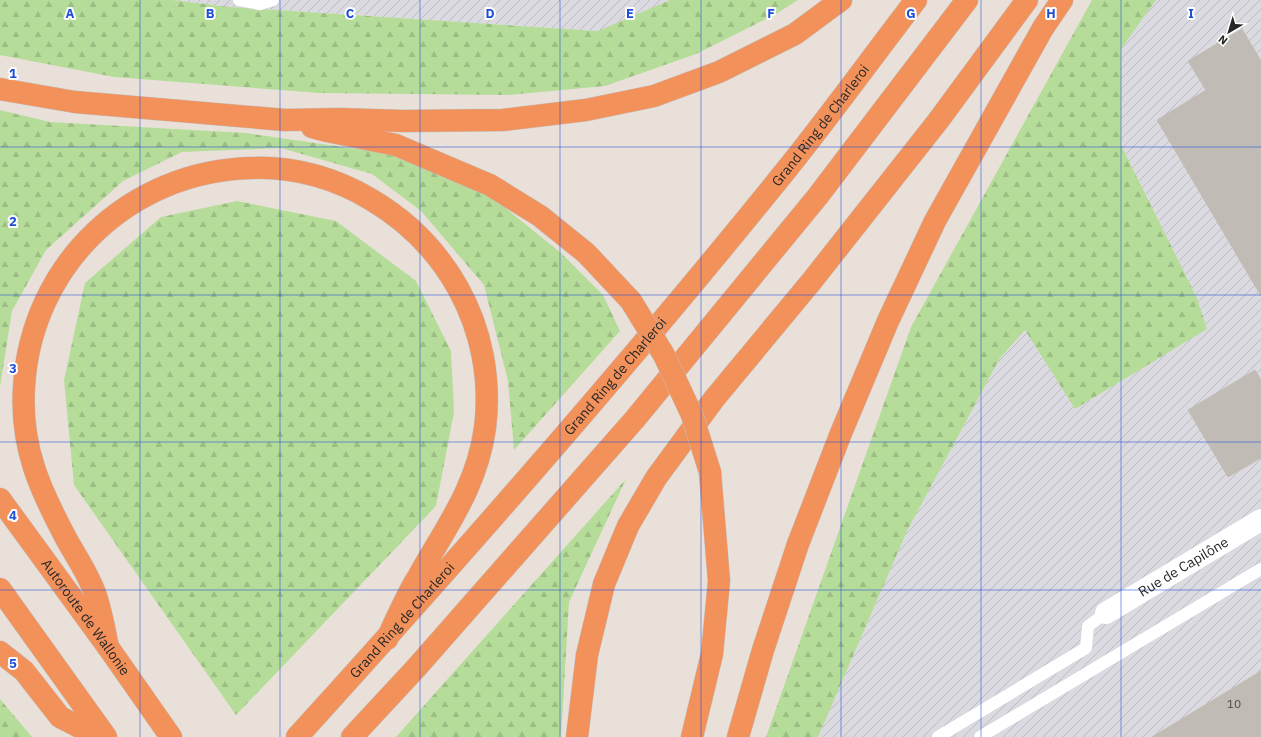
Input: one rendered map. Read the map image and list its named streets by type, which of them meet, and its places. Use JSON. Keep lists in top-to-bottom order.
{
  "streets": {
    "highway": ["Grand Ring de Charleroi", "Autoroute de Wallonie"],
    "street": ["Rue de Capilône"]
  },
  "house_numbers": ["10"],
  "north": "bottom left",
  "grid": {
    "columns": [
      "A",
      "B",
      "C",
      "D",
      "E",
      "F",
      "G",
      "H",
      "I"
    ],
    "rows": [
      "1",
      "2",
      "3",
      "4",
      "5"
    ]
  }
}
